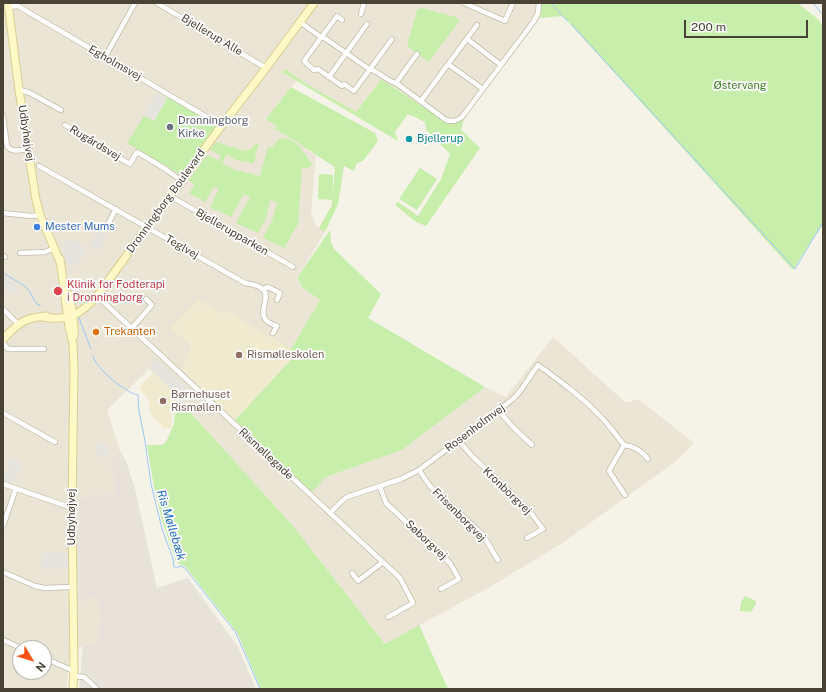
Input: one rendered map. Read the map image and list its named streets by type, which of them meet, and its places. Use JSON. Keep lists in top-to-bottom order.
{
  "streets": {
    "street": [
      "Bjellerup Alle",
      "Egholmsvej",
      "Udbyhøjvej",
      "Rugårdsvej",
      "Dronningborg Boulevard",
      "Bjellerupparken",
      "Teglvej",
      "Rosenholmvej",
      "Rismøllegade",
      "Kronborgvej",
      "Frisenborgvej",
      "Søborgvej"
    ]
  },
  "crossings": [
    ["Bjellerup Alle", "Dronningborg Boulevard"],
    ["Egholmsvej", "Udbyhøjvej"],
    ["Egholmsvej", "Dronningborg Boulevard"],
    ["Udbyhøjvej", "Dronningborg Boulevard"],
    ["Rugårdsvej", "Dronningborg Boulevard"],
    ["Dronningborg Boulevard", "Bjellerupparken"],
    ["Dronningborg Boulevard", "Teglvej"],
    ["Dronningborg Boulevard", "Rismøllegade"],
    ["Rosenholmvej", "Rismøllegade"],
    ["Rosenholmvej", "Kronborgvej"],
    ["Rosenholmvej", "Frisenborgvej"],
    ["Rosenholmvej", "Søborgvej"]
  ],
  "water": ["Ris Møllebæk"],
  "parks": ["Østervang"],
  "places": [
    "Dronningborg Kirke",
    "Bjellerup",
    "Mester Mums",
    "Klinik for Fodterapi i Dronningborg",
    "Trekanten",
    "Rismølleskolen",
    "Børnehuset Rismøllen"
  ],
  "scale_bar": "200 m",
  "north": "bottom right"
}
